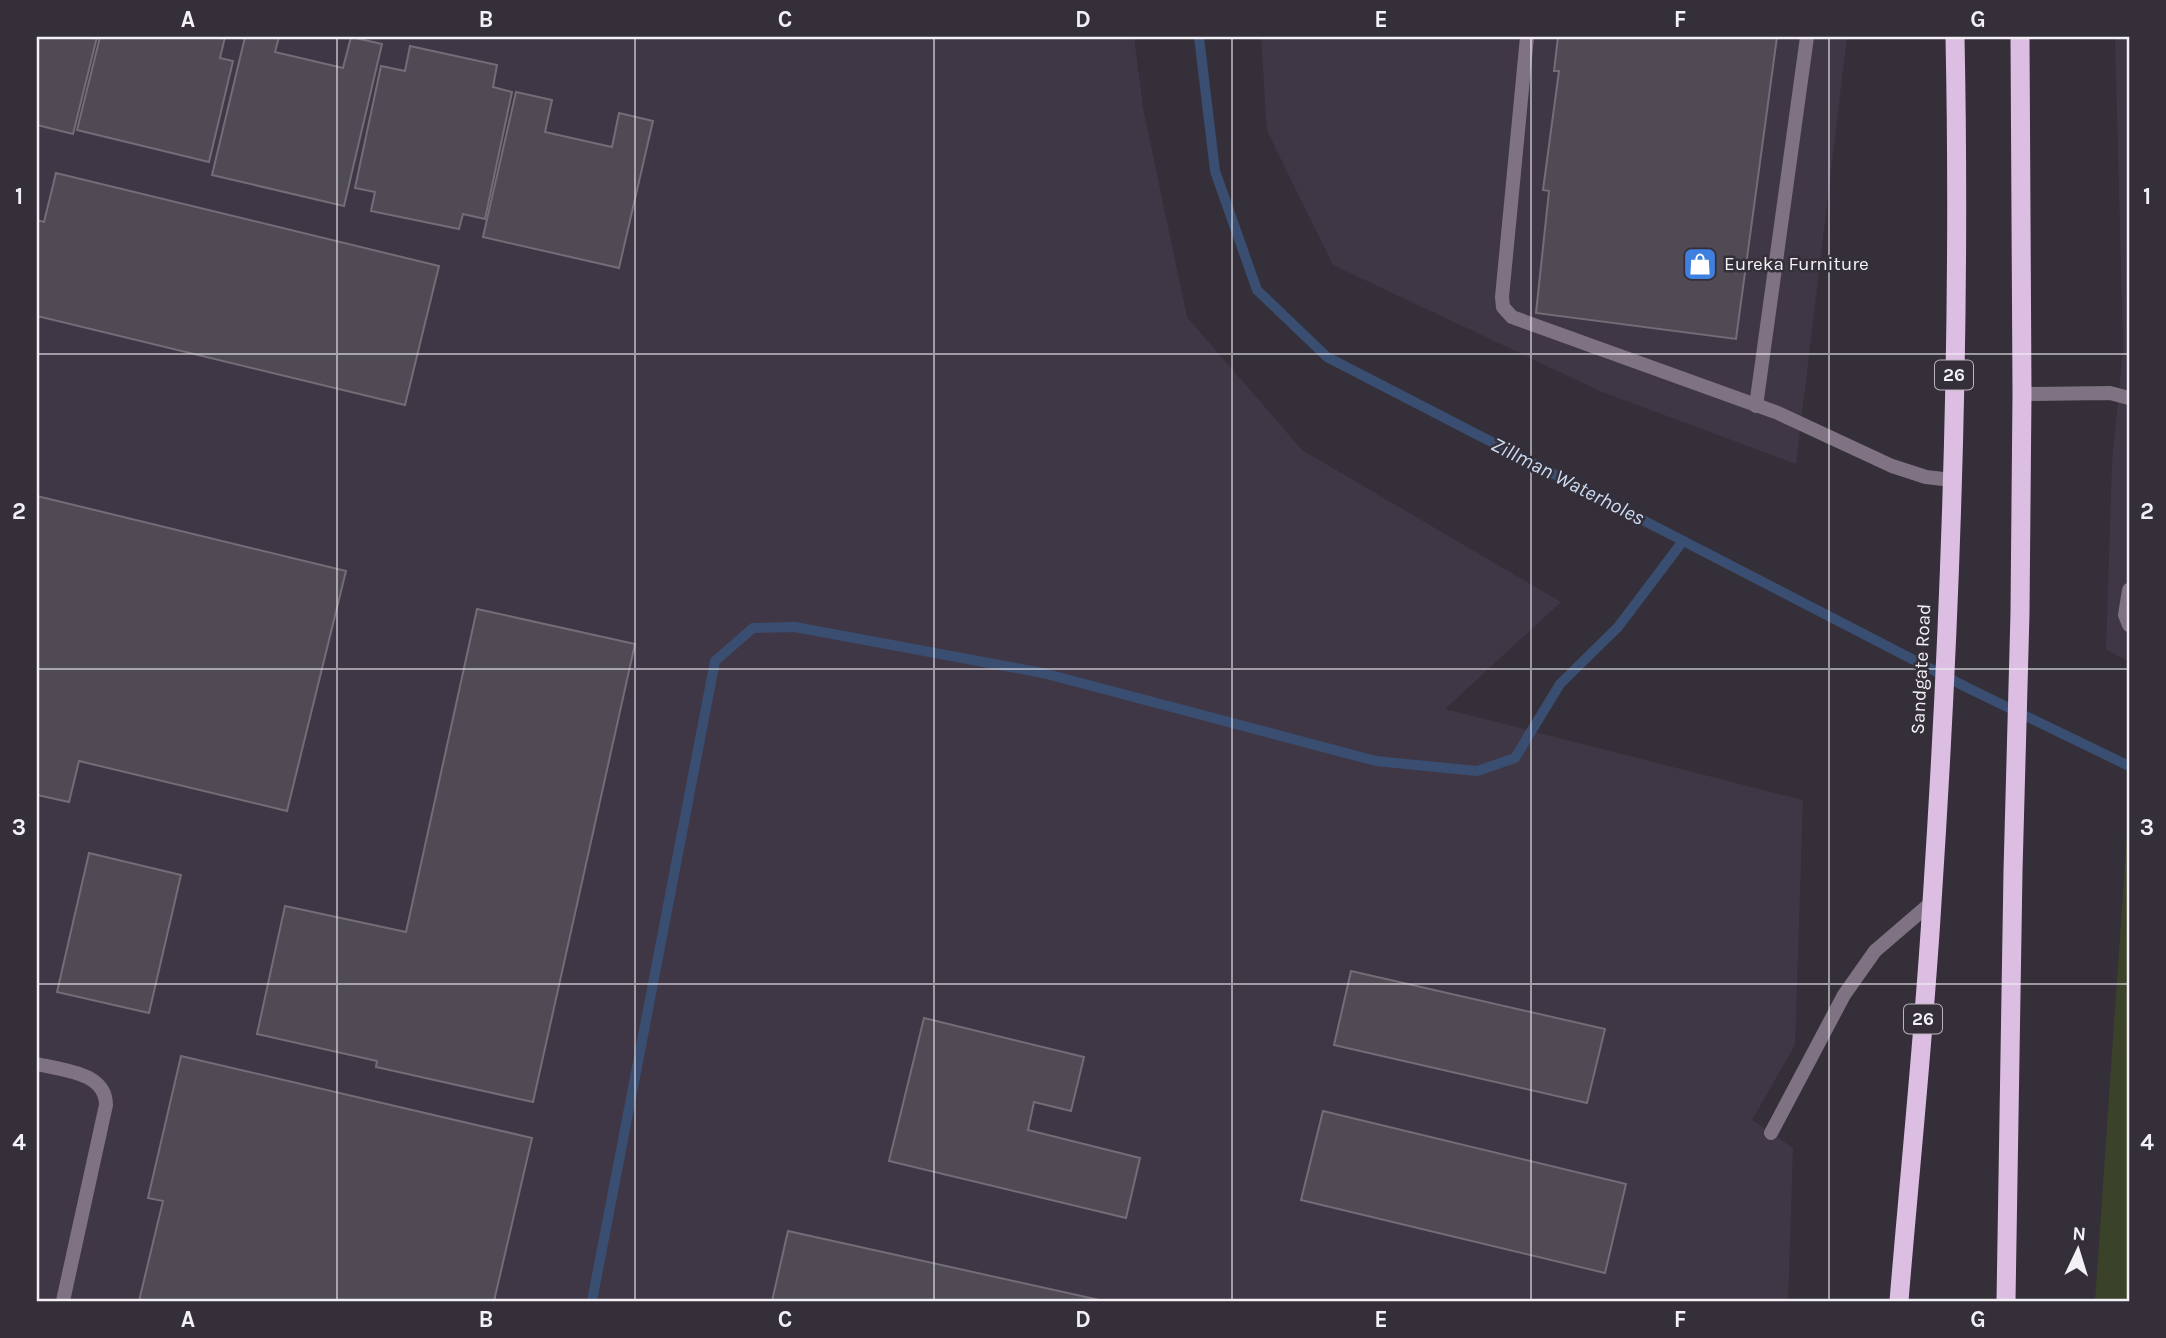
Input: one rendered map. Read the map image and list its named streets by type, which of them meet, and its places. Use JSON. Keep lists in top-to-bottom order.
{
  "streets": {
    "highway": ["26", "Sandgate Road"]
  },
  "water": ["Zillman Waterholes"],
  "places": {
    "shop": ["Eureka Furniture"]
  },
  "north": "top",
  "grid": {
    "columns": [
      "A",
      "B",
      "C",
      "D",
      "E",
      "F",
      "G"
    ],
    "rows": [
      "1",
      "2",
      "3",
      "4"
    ]
  }
}
